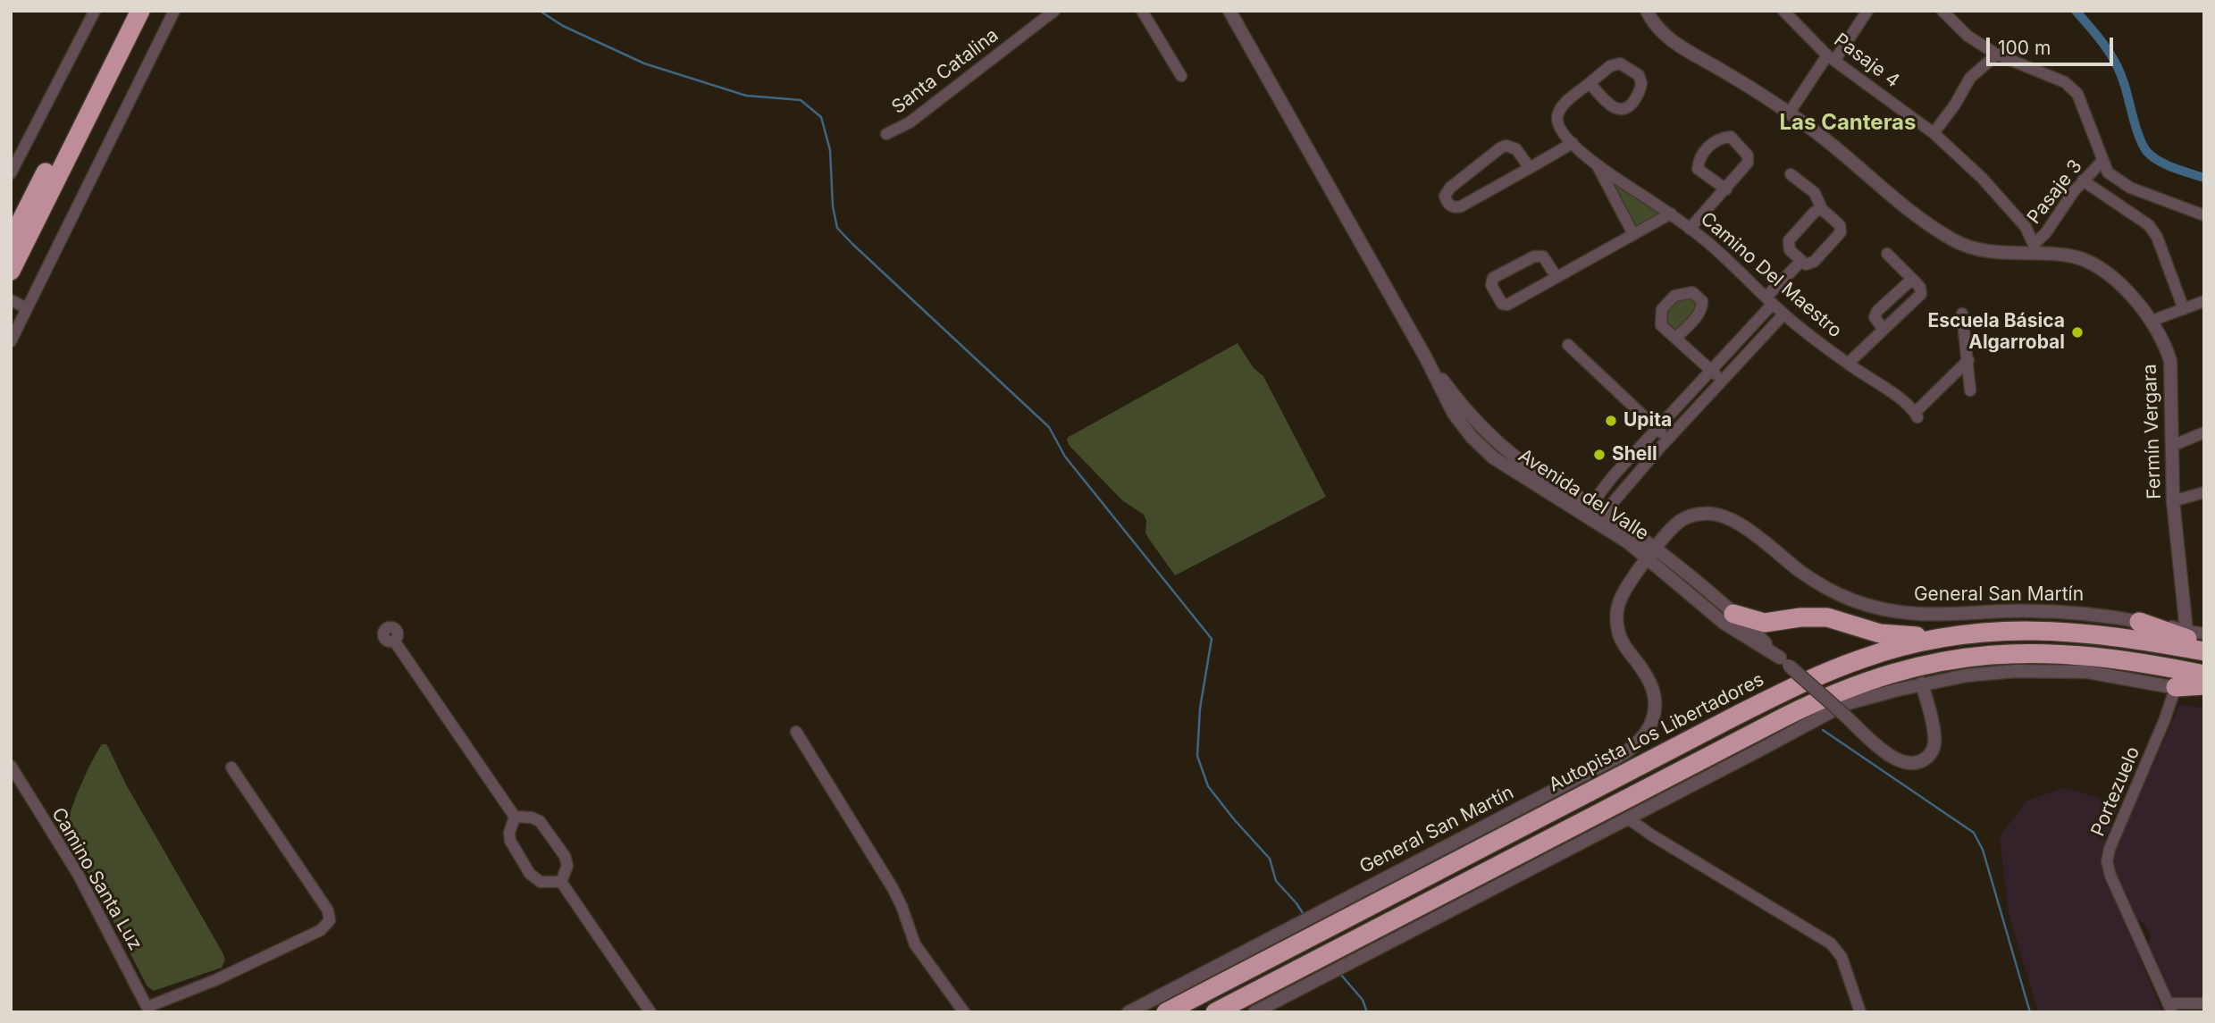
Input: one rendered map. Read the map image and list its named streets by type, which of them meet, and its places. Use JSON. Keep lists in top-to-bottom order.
{
  "streets": {
    "highway": ["Autopista Los Libertadores"],
    "street": [
      "Pasaje 4",
      "Santa Catalina",
      "Pasaje 3",
      "Camino Del Maestro",
      "Fermín Vergara",
      "Avenida del Valle",
      "General San Martín",
      "Portezuelo",
      "Camino Santa Luz"
    ]
  },
  "crossings": [
    ["Pasaje 4", "Pasaje 3"],
    ["Pasaje 4", "Fermín Vergara"],
    ["Pasaje 3", "Fermín Vergara"],
    ["Fermín Vergara", "General San Martín"],
    ["Avenida del Valle", "General San Martín"],
    ["General San Martín", "Autopista Los Libertadores"]
  ],
  "districts": ["Las Canteras"],
  "places": ["Escuela Básica Algarrobal", "Upita", "Shell"],
  "scale_bar": "100 m"
}
